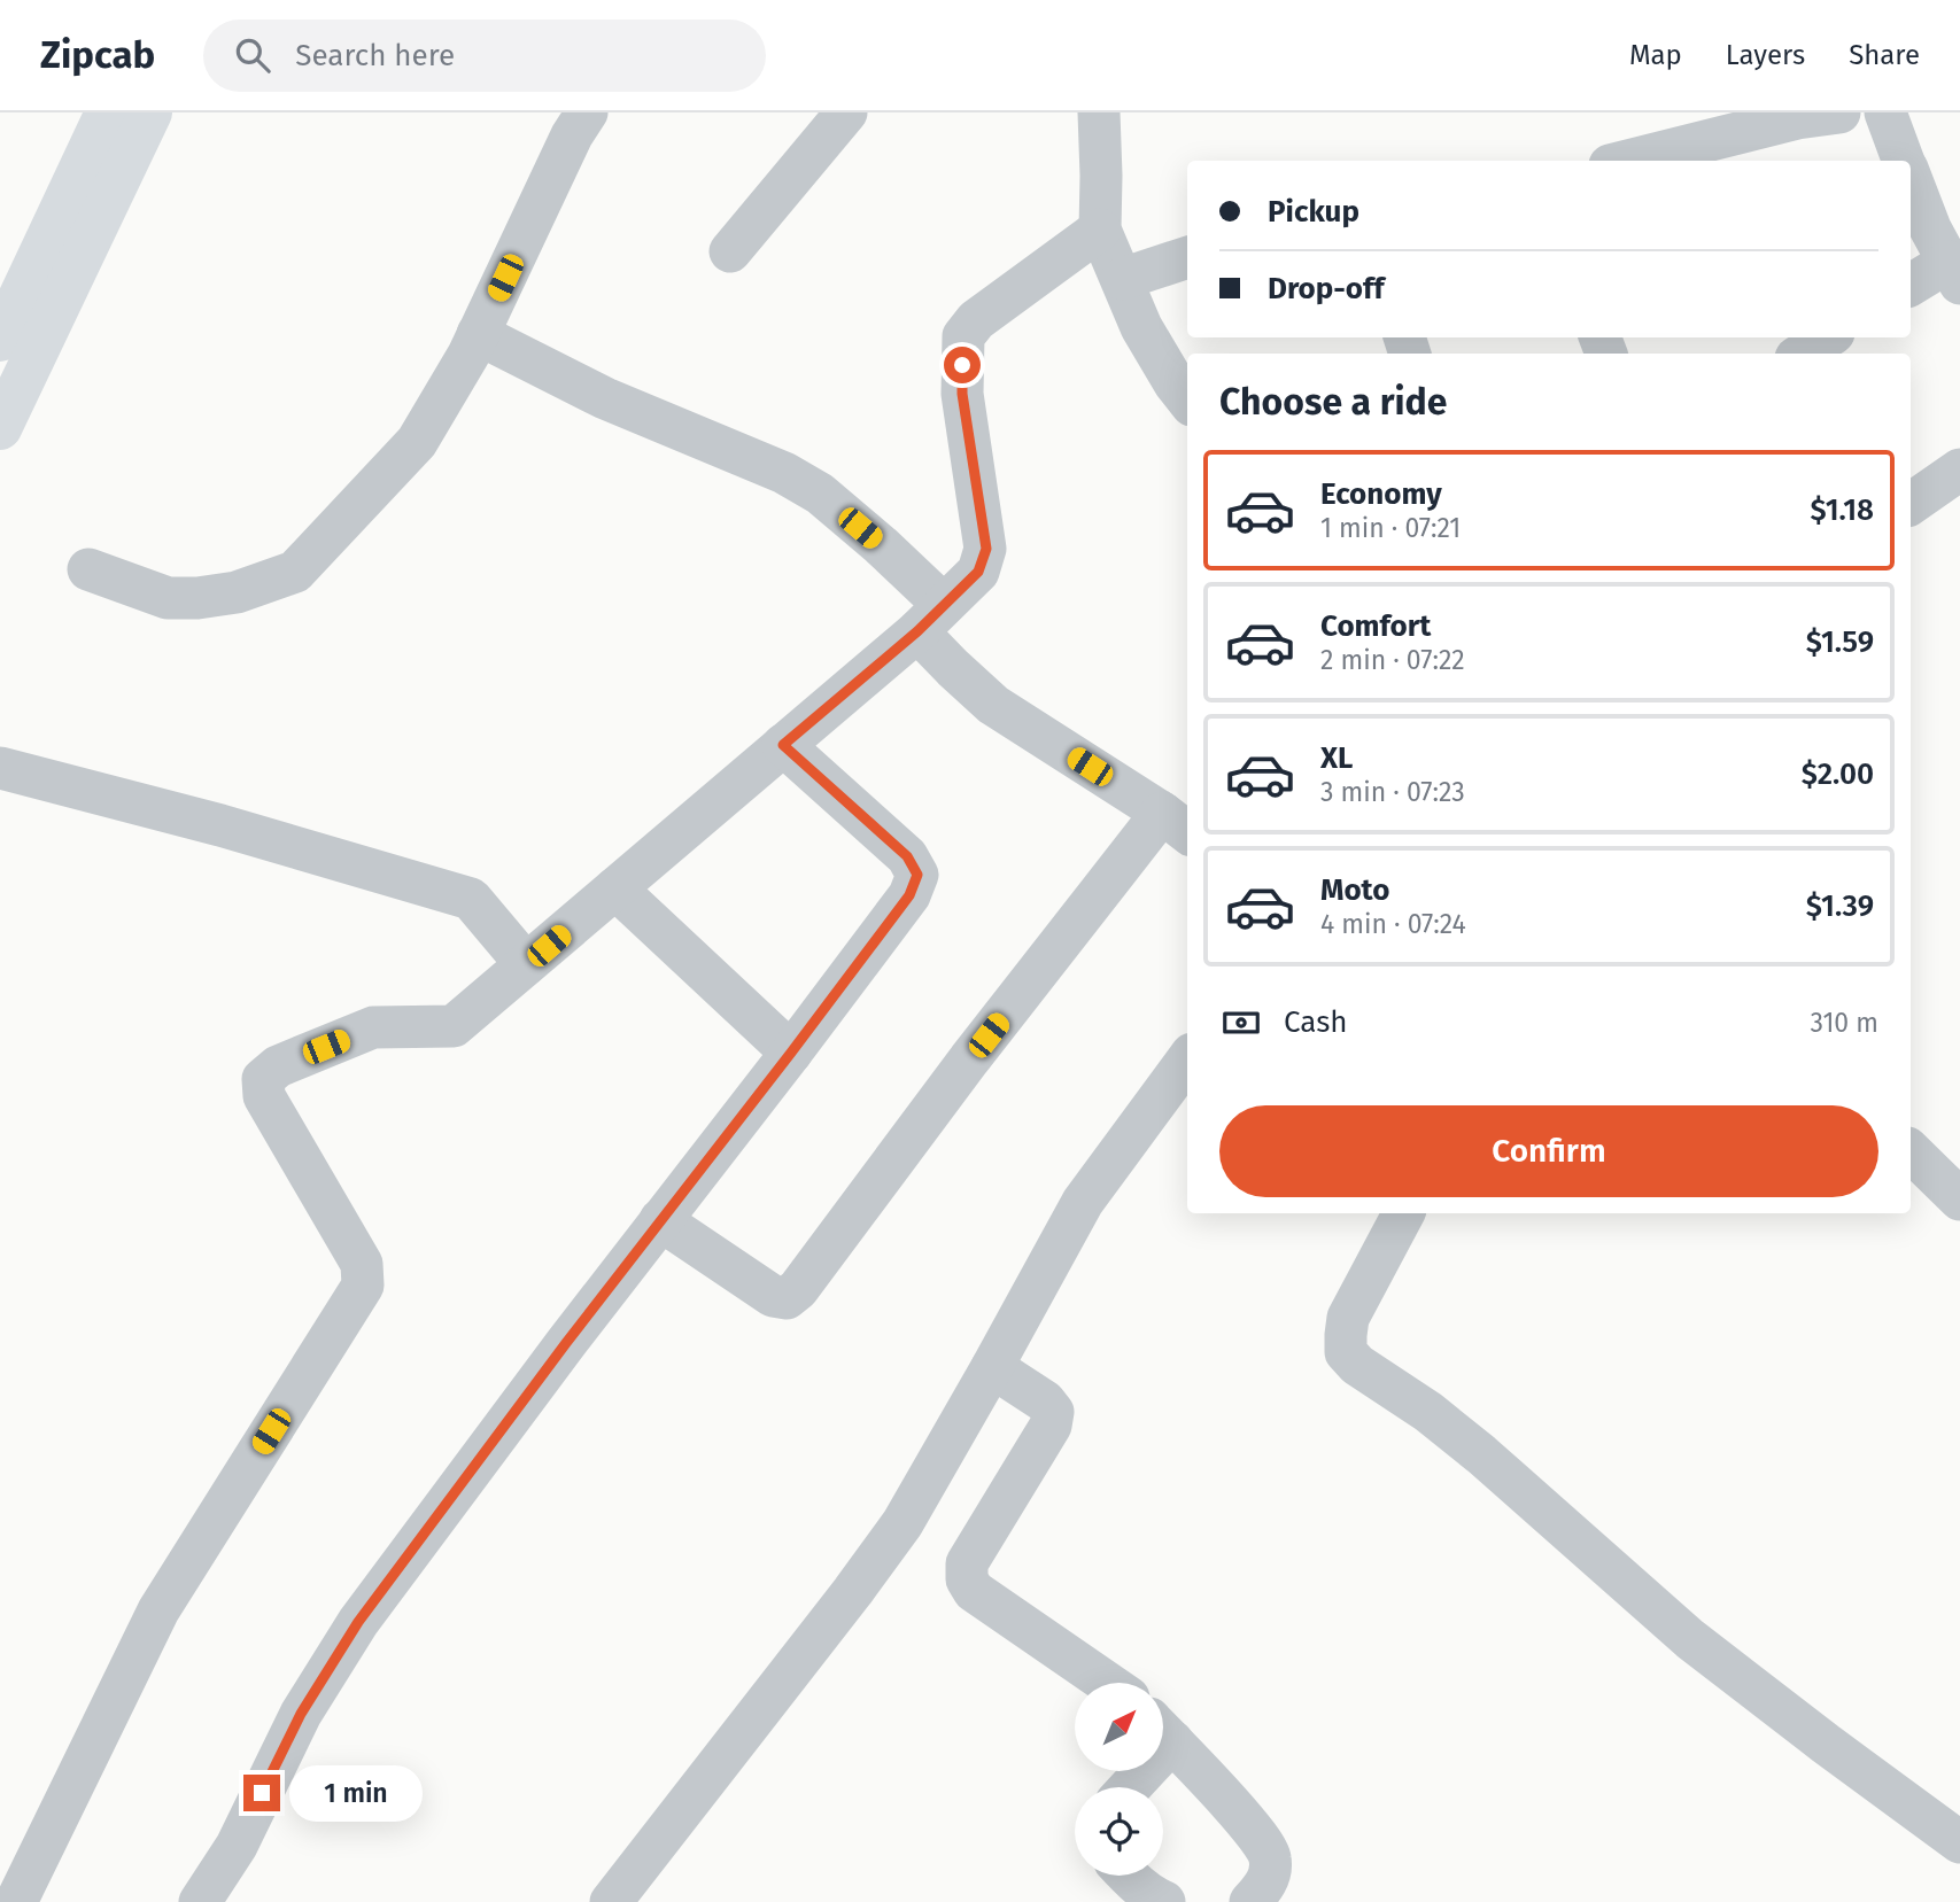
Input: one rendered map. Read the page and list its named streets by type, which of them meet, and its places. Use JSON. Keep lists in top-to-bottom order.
{
  "north": "top right",
  "page": {
    "header": "Zipcab",
    "search": "Search here",
    "nav": ["Map", "Layers", "Share"],
    "banner": ["Pickup", "Drop-off"],
    "heading": "Choose a ride",
    "list": [
      {
        "name": "Economy",
        "note": "1 min · 07:21",
        "value": "$1.18"
      },
      {
        "name": "Comfort",
        "note": "2 min · 07:22",
        "value": "$1.59"
      },
      {
        "name": "XL",
        "note": "3 min · 07:23",
        "value": "$2.00"
      },
      {
        "name": "Moto",
        "note": "4 min · 07:24",
        "value": "$1.39"
      }
    ],
    "pay": ["Cash", "310 m"],
    "buttons": "Confirm",
    "bubble": "1 min"
  }
}
